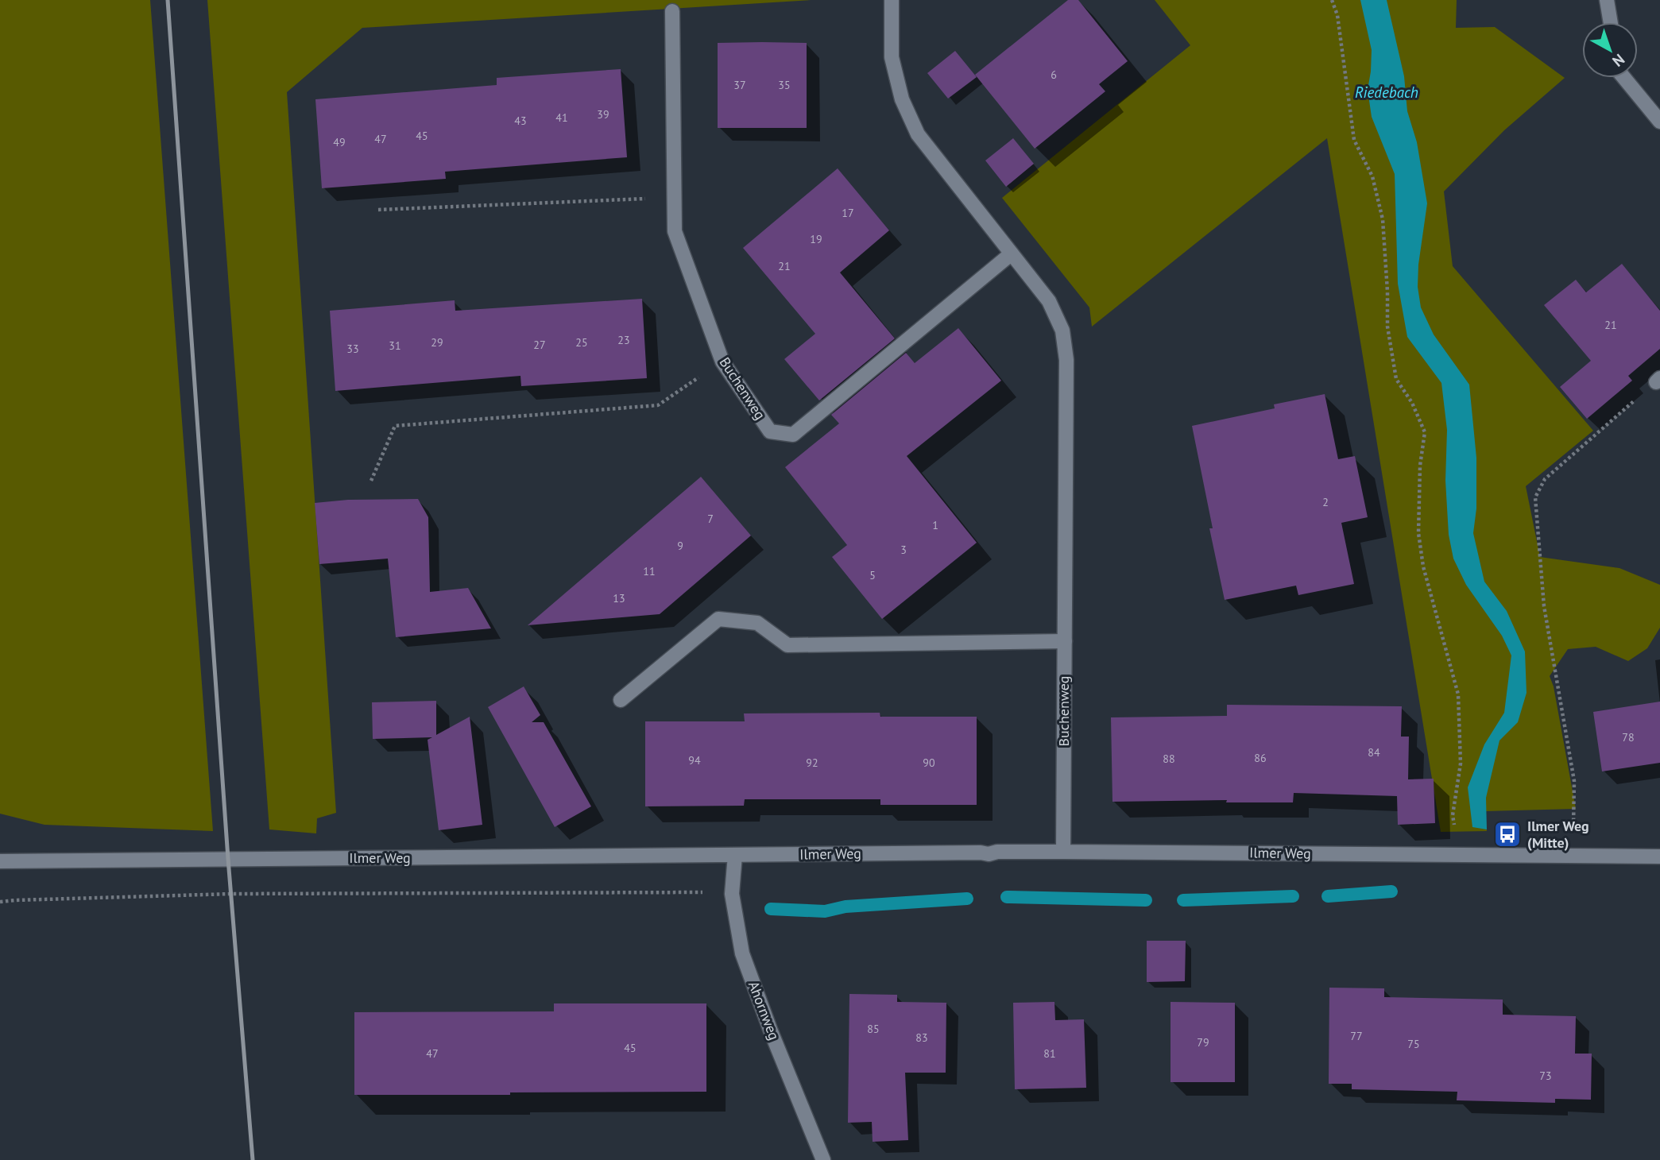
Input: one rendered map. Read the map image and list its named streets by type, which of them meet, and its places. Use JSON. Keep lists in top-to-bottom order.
{
  "streets": {
    "street": ["Buchenweg", "Ilmer Weg", "Ahornweg"]
  },
  "crossings": [
    ["Buchenweg", "Ilmer Weg"],
    ["Ilmer Weg", "Ahornweg"]
  ],
  "water": ["Riedebach"],
  "places": {
    "bus stop": ["Ilmer Weg (Mitte)"]
  },
  "house_numbers": [
    "6",
    "37",
    "35",
    "39",
    "41",
    "43",
    "45",
    "47",
    "49",
    "17",
    "19",
    "21",
    "21",
    "23",
    "29",
    "25",
    "27",
    "31",
    "33",
    "2",
    "7",
    "1",
    "9",
    "3",
    "11",
    "5",
    "13",
    "78",
    "84",
    "86",
    "88",
    "94",
    "92",
    "90",
    "85",
    "77",
    "83",
    "79",
    "75",
    "45",
    "47",
    "81",
    "73"
  ],
  "north": "bottom right"
}
